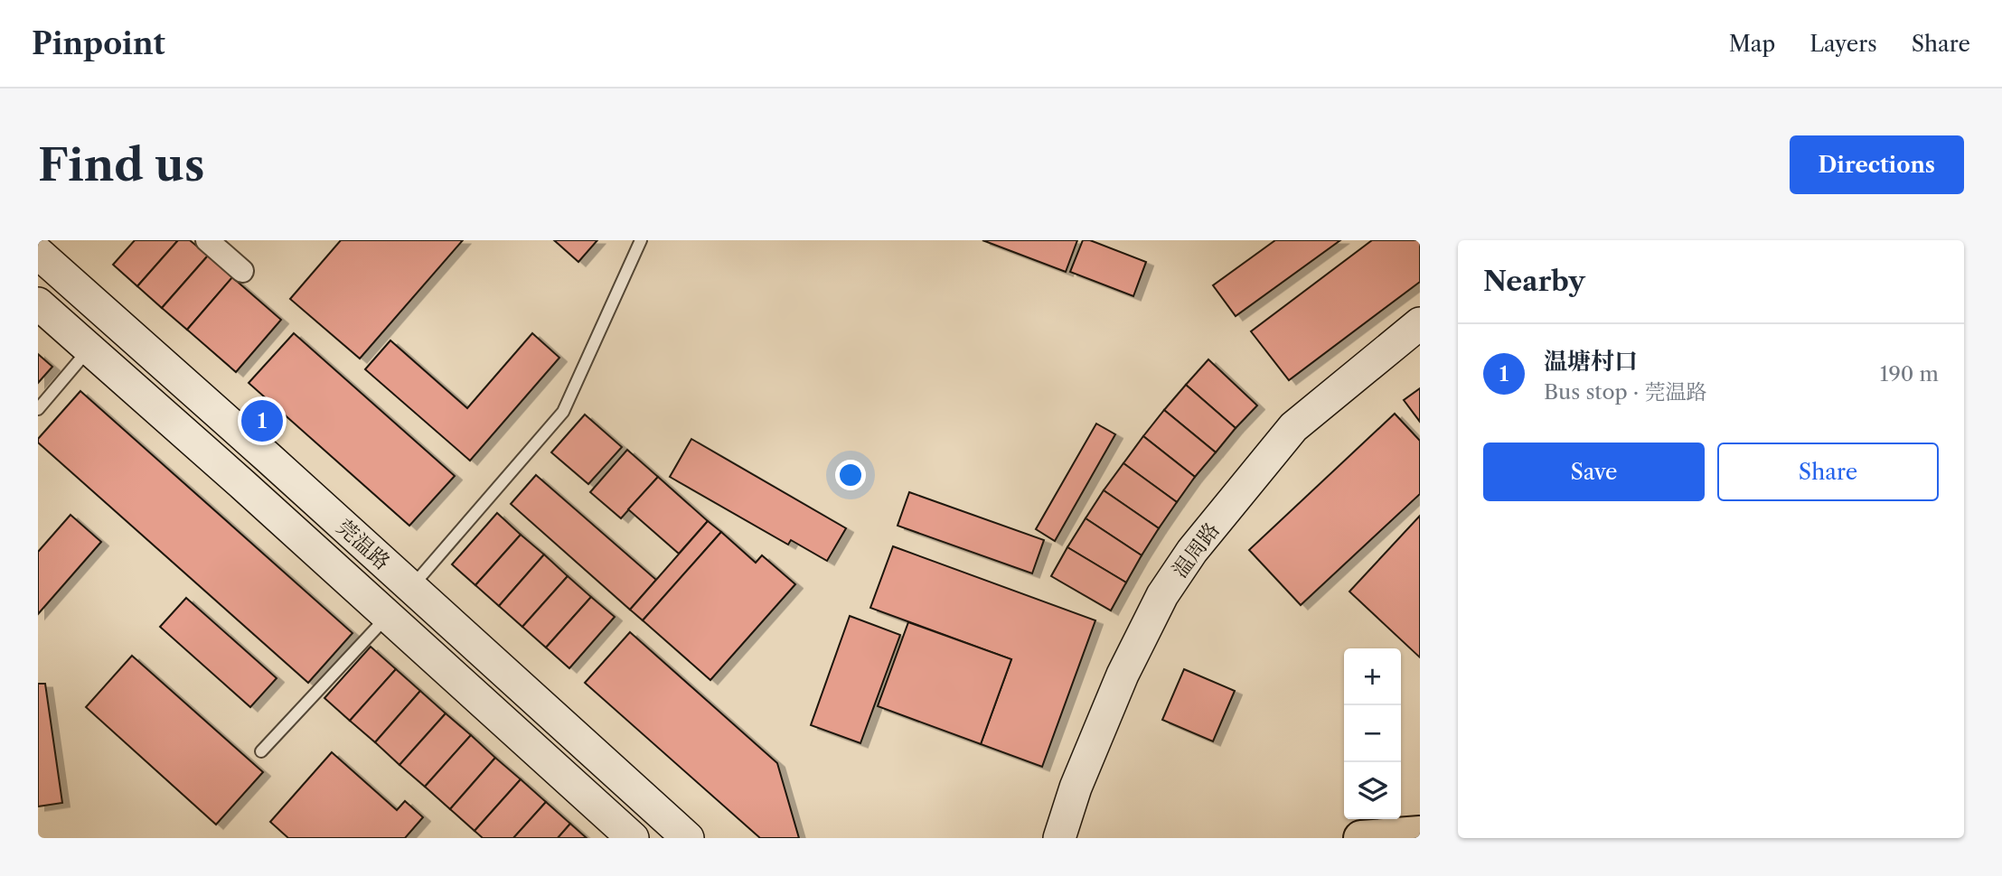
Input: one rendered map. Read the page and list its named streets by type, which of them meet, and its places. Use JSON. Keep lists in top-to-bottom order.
{
  "streets": {
    "main road": ["莞温路", "温周路"]
  },
  "page": {
    "header": "Pinpoint",
    "nav": ["Map", "Layers", "Share"],
    "buttons": [
      "Directions",
      ["Save", "Share"]
    ],
    "title": "Find us",
    "heading": "Nearby",
    "list": [
      {
        "mark": "1",
        "name": "温塘村口",
        "note": "Bus stop · 莞温路",
        "value": "190 m"
      }
    ],
    "pins": "1",
    "map_buttons": ["+", "−"]
  }
}
